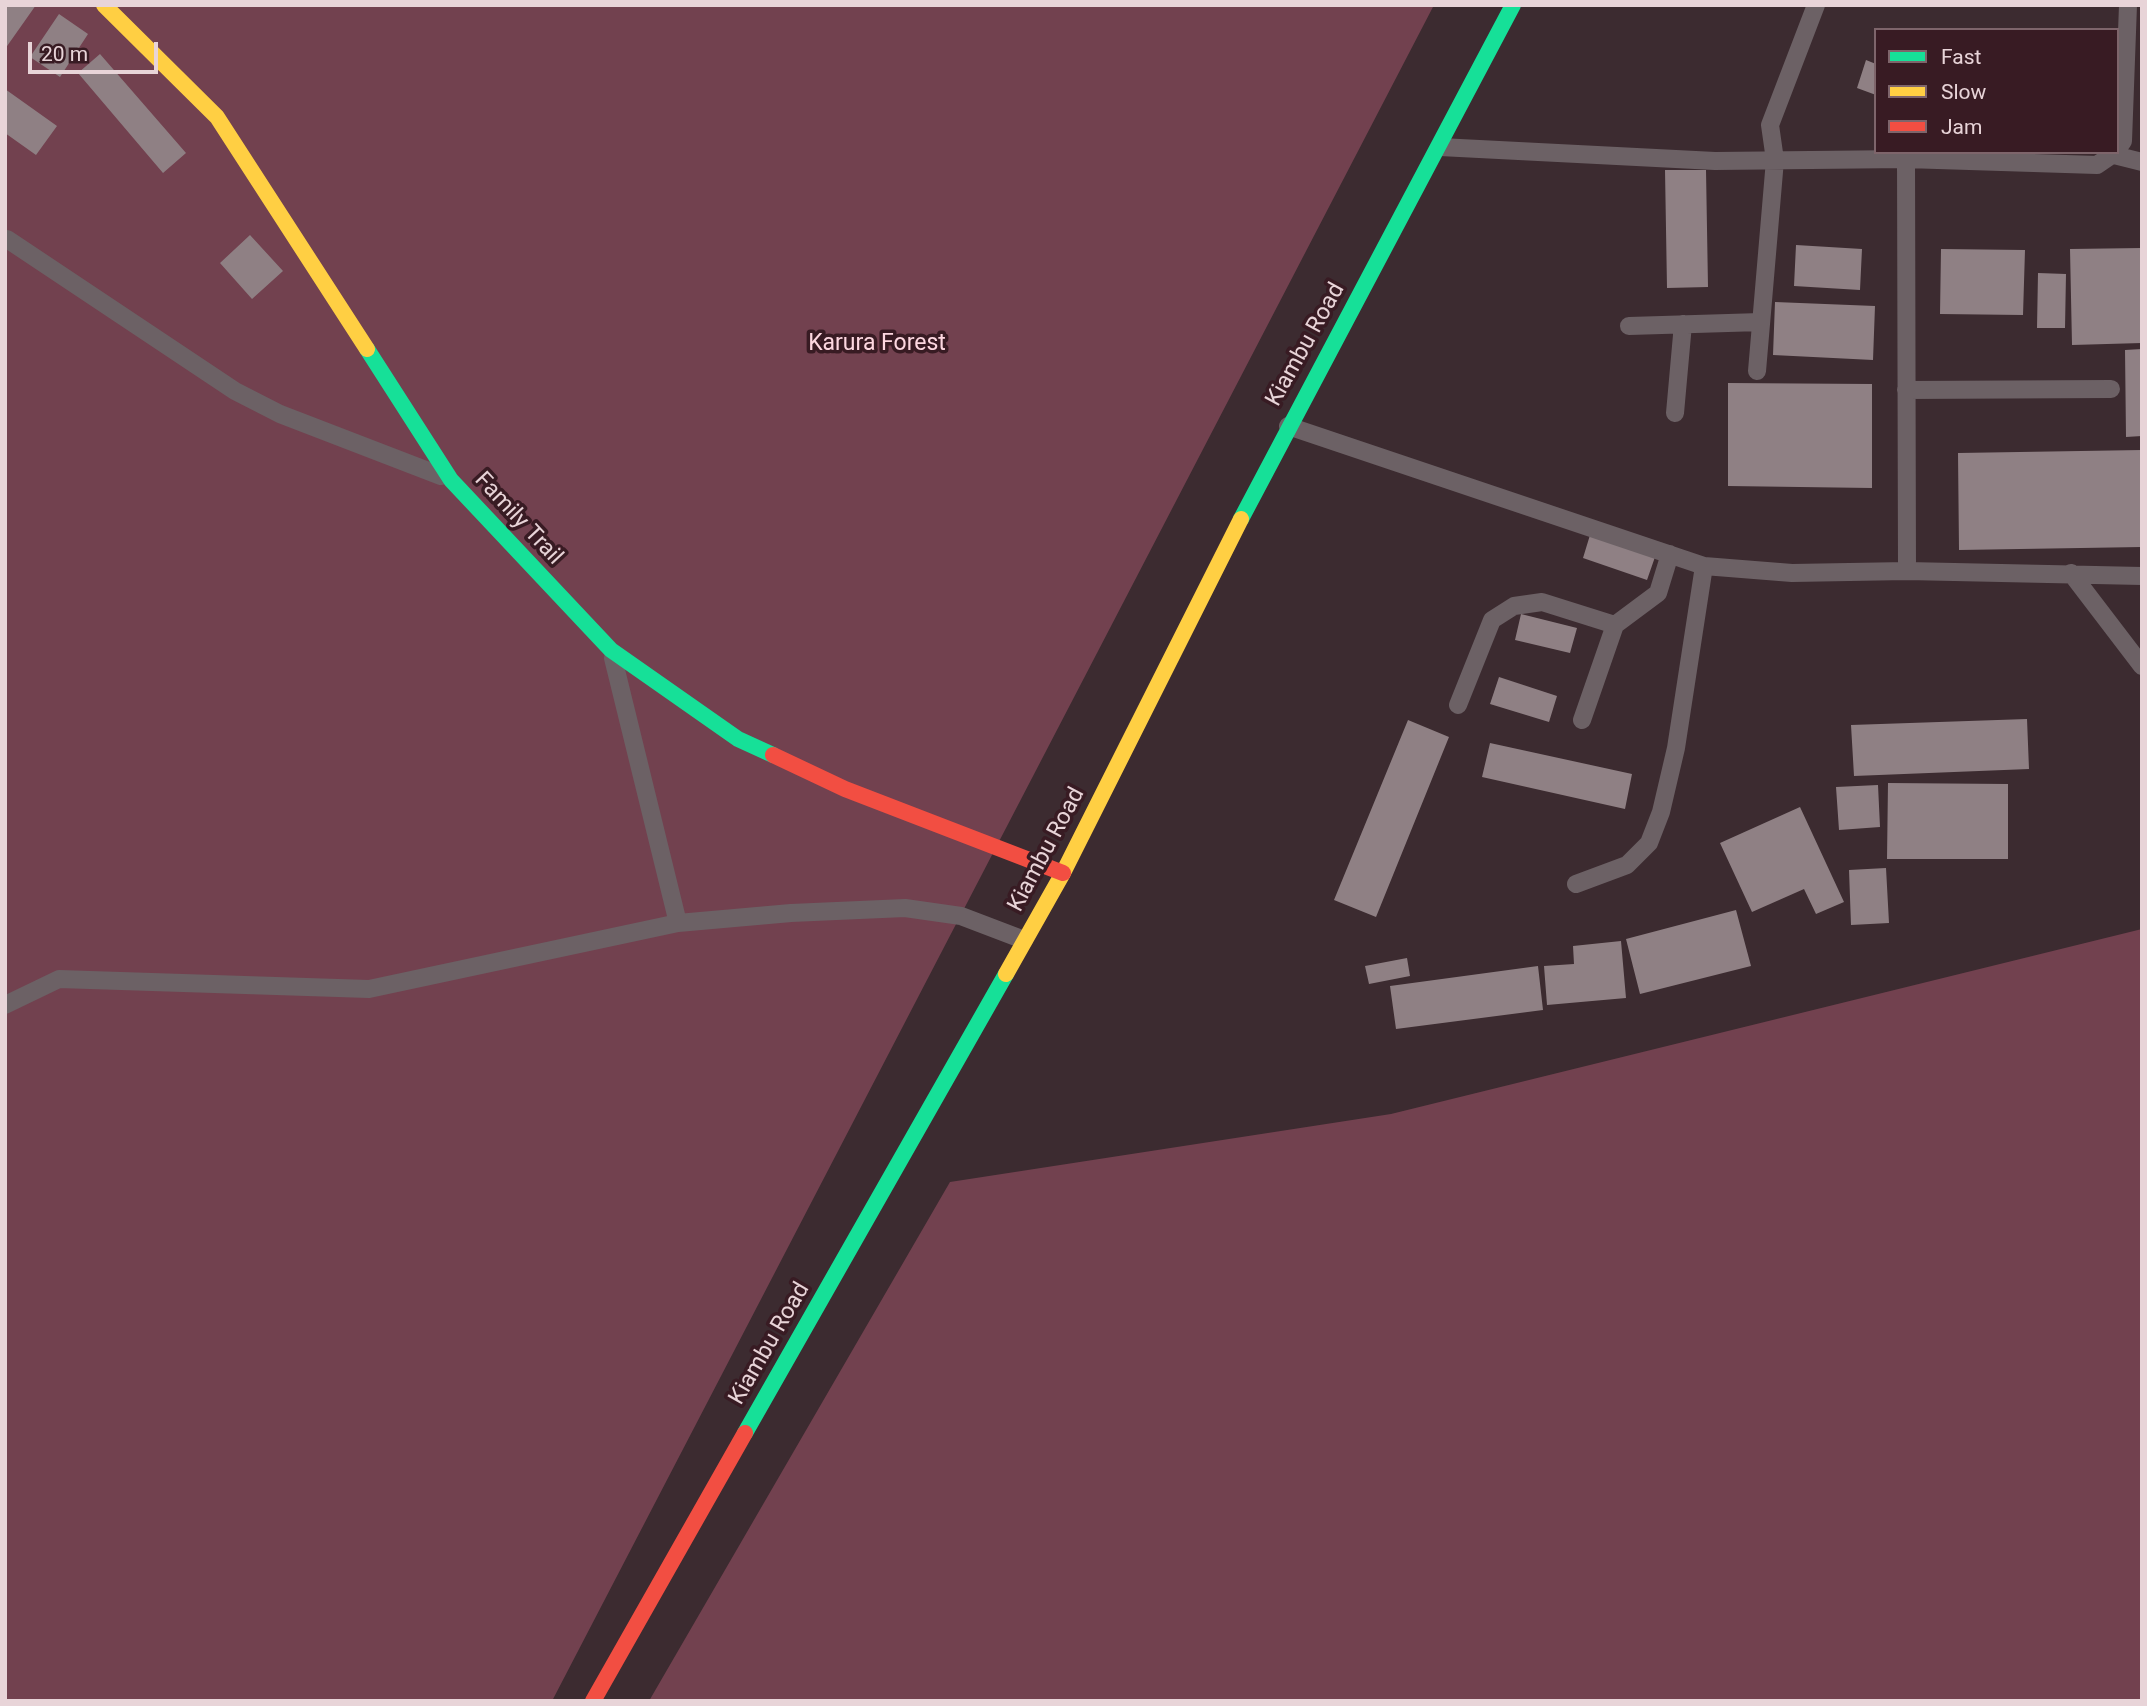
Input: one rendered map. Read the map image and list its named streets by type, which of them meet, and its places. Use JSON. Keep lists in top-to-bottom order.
{
  "streets": {
    "main road": ["Kiambu Road", "Family Trail"]
  },
  "crossings": [
    ["Kiambu Road", "Family Trail"]
  ],
  "parks": ["Karura Forest"],
  "legend": ["Fast", "Slow", "Jam"],
  "scale_bar": "20 m"
}
